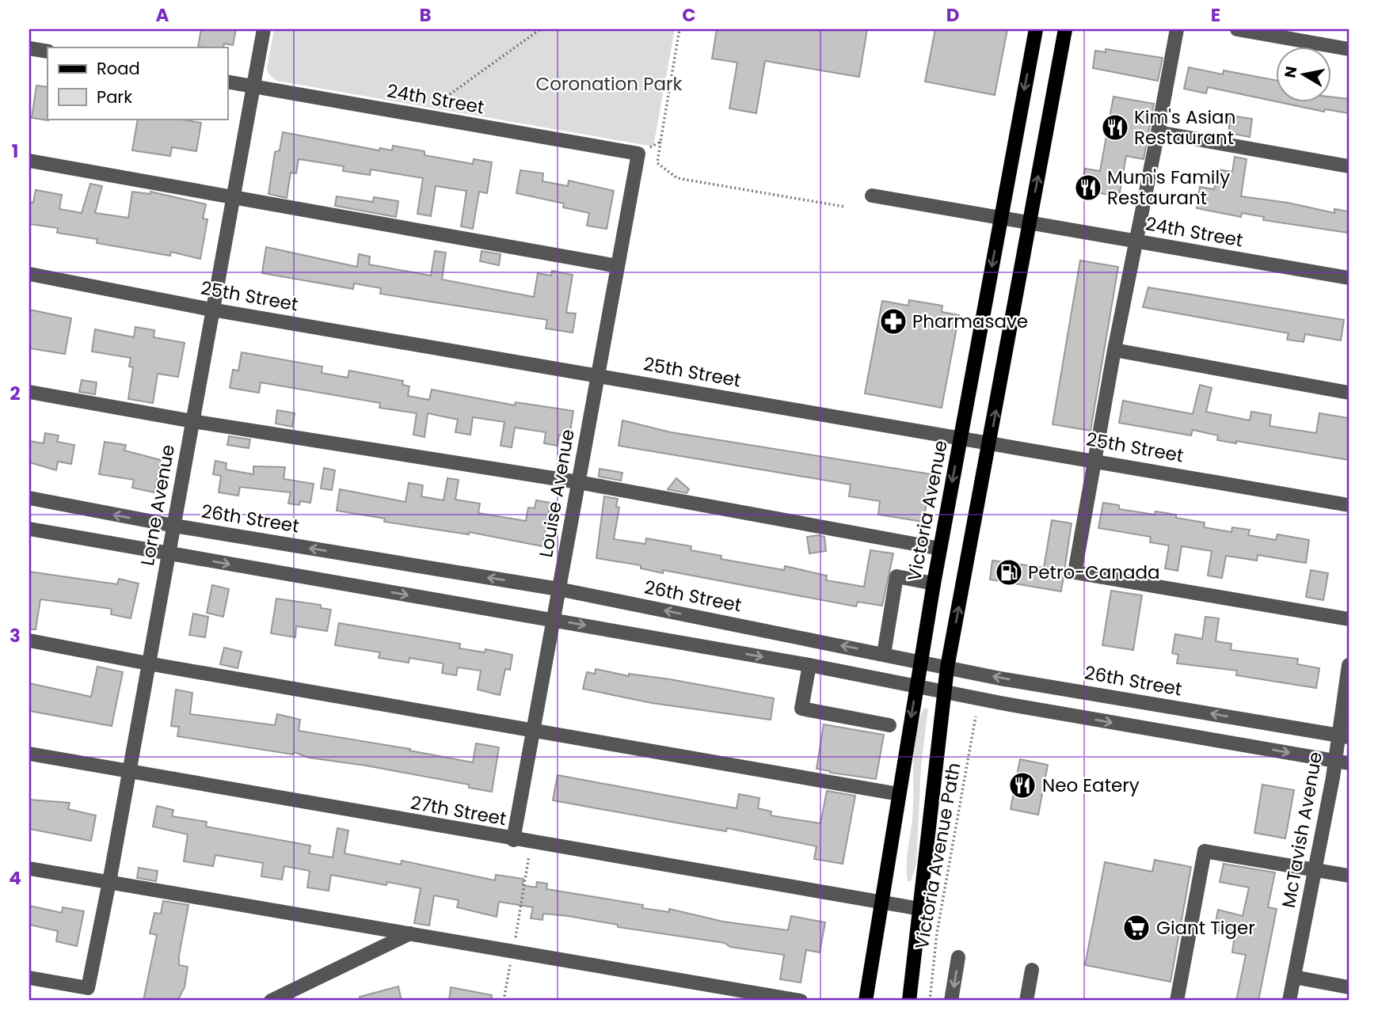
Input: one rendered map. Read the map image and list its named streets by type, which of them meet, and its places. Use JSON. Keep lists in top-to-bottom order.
{
  "streets": {
    "main road": ["Victoria Avenue"],
    "street": [
      "24th Street",
      "25th Street",
      "Louise Avenue",
      "Lorne Avenue",
      "26th Street",
      "27th Street",
      "McTavish Avenue"
    ],
    "path": ["Victoria Avenue Path"]
  },
  "crossings": [
    ["24th Street", "Louise Avenue"],
    ["24th Street", "Lorne Avenue"],
    ["24th Street", "Victoria Avenue"],
    ["25th Street", "Louise Avenue"],
    ["25th Street", "Lorne Avenue"],
    ["25th Street", "Victoria Avenue"],
    ["Louise Avenue", "26th Street"],
    ["Louise Avenue", "27th Street"],
    ["Lorne Avenue", "26th Street"],
    ["Lorne Avenue", "27th Street"],
    ["Victoria Avenue", "26th Street"],
    ["Victoria Avenue", "27th Street"],
    ["26th Street", "McTavish Avenue"]
  ],
  "parks": ["Coronation Park"],
  "places": {
    "restaurant": ["Kim's Asian Restaurant", "Mum's Family Restaurant", "Neo Eatery"],
    "pharmacy": ["Pharmasave"],
    "fuel station": ["Petro-Canada"],
    "supermarket": ["Giant Tiger"]
  },
  "legend": ["Road", "Park"],
  "north": "left",
  "grid": {
    "columns": [
      "A",
      "B",
      "C",
      "D",
      "E"
    ],
    "rows": [
      "1",
      "2",
      "3",
      "4"
    ]
  }
}
